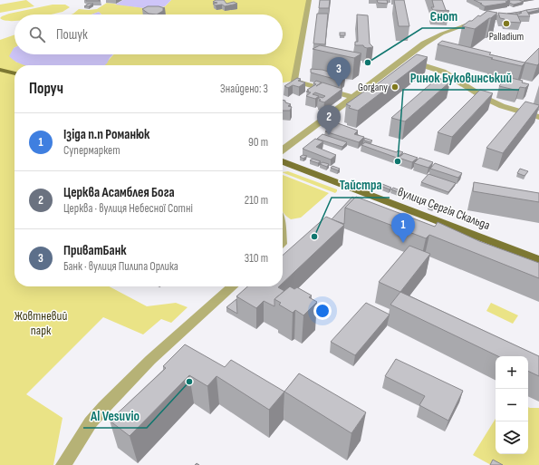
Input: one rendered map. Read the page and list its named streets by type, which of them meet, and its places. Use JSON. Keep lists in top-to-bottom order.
{
  "streets": {
    "main road": ["вулиця Сергія Скальда"]
  },
  "parks": ["Жовтневий парк"],
  "places": [
    "Palladium",
    "Єнот",
    "Gorgany",
    "Ринок Буковинський",
    "Тайстра",
    "Al Vesuvio"
  ],
  "page": {
    "search": "Пошук",
    "pins": ["3", "2", "1"],
    "heading": ["Поруч", "Знайдено: 3"],
    "list": [
      {
        "mark": "1",
        "name": "Ізіда п.п Романюк",
        "note": "Супермаркет",
        "value": "90 m"
      },
      {
        "mark": "2",
        "name": "Церква Асамблея Бога",
        "note": "Церква · вулиця Небесної Сотні",
        "value": "210 m"
      },
      {
        "mark": "3",
        "name": "ПриватБанк",
        "note": "Банк · вулиця Пилипа Орлика",
        "value": "310 m"
      }
    ],
    "map_buttons": ["+", "−"]
  }
}
